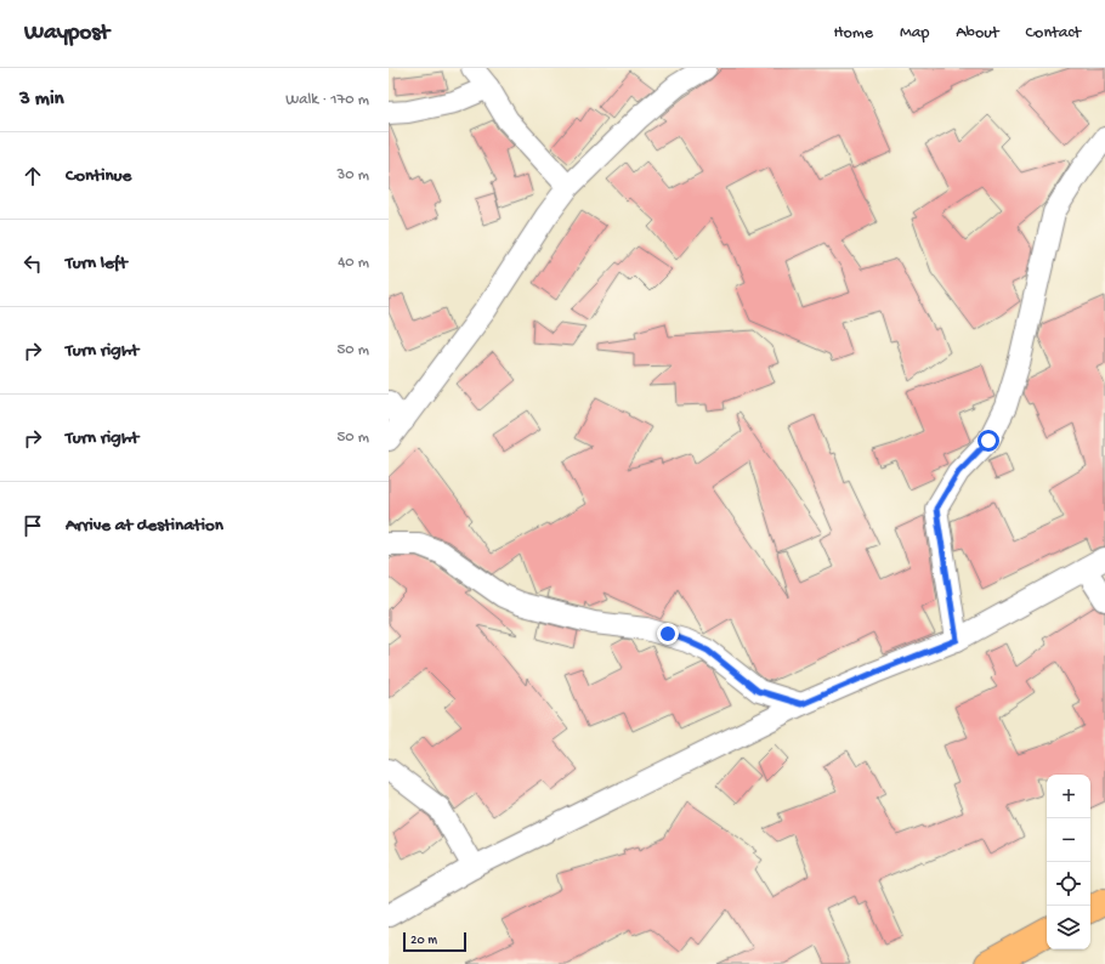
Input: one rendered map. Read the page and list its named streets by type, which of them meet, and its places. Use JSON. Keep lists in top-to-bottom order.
{
  "scale_bar": "20 m",
  "page": {
    "header": "Waypost",
    "nav": [
      "Home",
      "Map",
      "About",
      "Contact"
    ],
    "heading": ["3 min", "Walk · 170 m"],
    "list": [
      ["Continue", "30 m"],
      ["Turn left", "40 m"],
      ["Turn right", "50 m"],
      ["Turn right", "50 m"],
      "Arrive at destination"
    ],
    "map_buttons": ["+", "−"],
    "scale": "20 m"
  }
}
